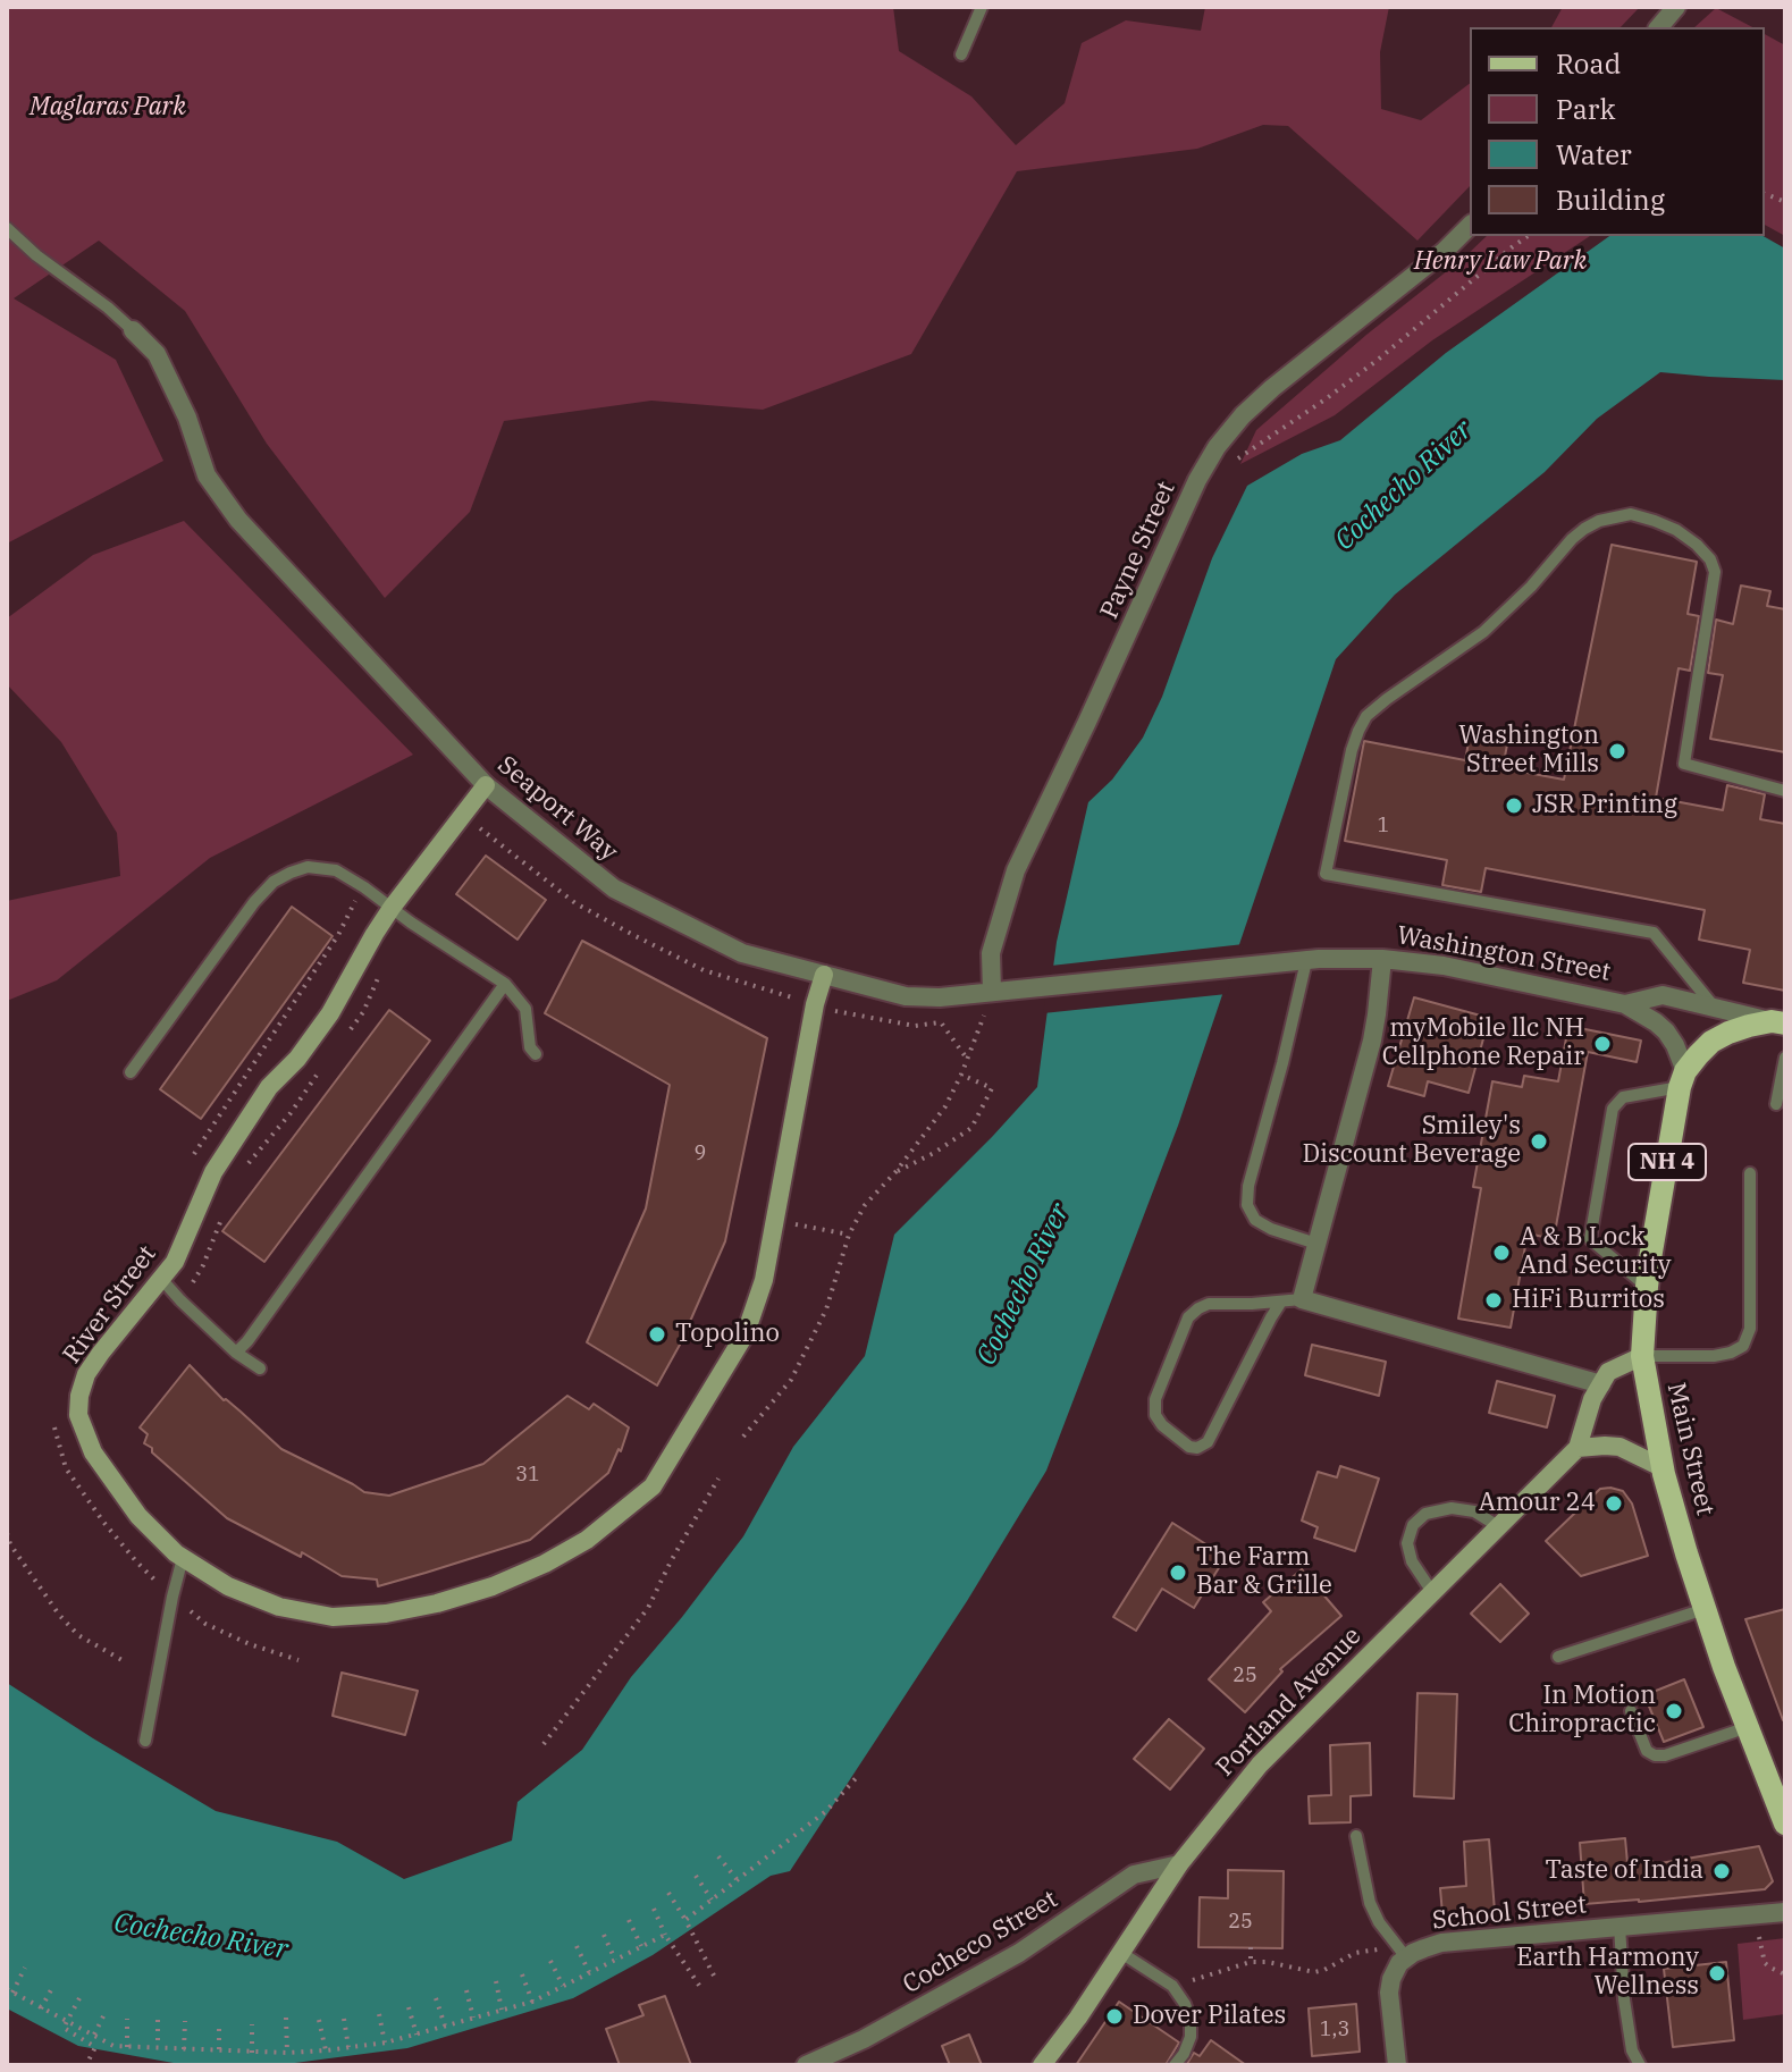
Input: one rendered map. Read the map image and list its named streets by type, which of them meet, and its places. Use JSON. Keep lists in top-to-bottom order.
{
  "streets": {
    "main road": ["NH 4", "Main Street"],
    "street": [
      "Payne Street",
      "Seaport Way",
      "Washington Street",
      "River Street",
      "Portland Avenue",
      "School Street",
      "Cocheco Street"
    ]
  },
  "crossings": [
    ["Payne Street", "Seaport Way"],
    ["Payne Street", "Washington Street"],
    ["Seaport Way", "Washington Street"],
    ["Seaport Way", "River Street"],
    ["Portland Avenue", "Cocheco Street"]
  ],
  "water": ["Cochecho River"],
  "parks": ["Maglaras Park", "Henry Law Park"],
  "places": [
    "Washington Street Mills",
    "JSR Printing",
    "myMobile llc NH Cellphone Repair",
    "Smiley's Discount Beverage",
    "A & B Lock And Security",
    "HiFi Burritos",
    "Topolino",
    "Amour 24",
    "The Farm Bar & Grille",
    "In Motion Chiropractic",
    "Taste of India",
    "Earth Harmony Wellness",
    "Dover Pilates"
  ],
  "house_numbers": [
    "1",
    "9",
    "31",
    "25",
    "25",
    "1,3"
  ],
  "legend": [
    "Road",
    "Park",
    "Water",
    "Building"
  ]
}
